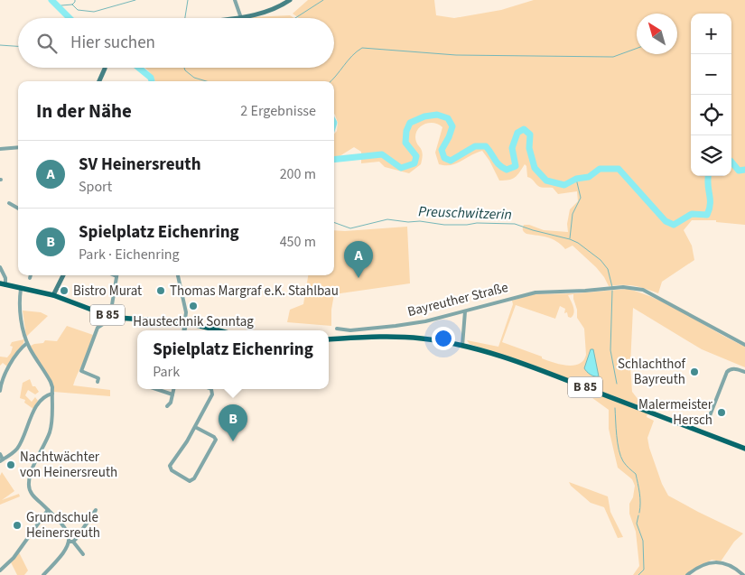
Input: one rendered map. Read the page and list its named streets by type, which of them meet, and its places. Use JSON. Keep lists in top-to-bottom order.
{
  "streets": {
    "main road": ["B 85"],
    "street": ["Bayreuther Straße"]
  },
  "water": ["Preuschwitzerin"],
  "places": [
    "Bistro Murat",
    "Thomas Margraf e.K. Stahlbau",
    "Haustechnik Sonntag",
    "Schlachthof Bayreuth",
    "Malermeister Hersch",
    "Nachtwächter von Heinersreuth",
    "Grundschule Heinersreuth"
  ],
  "north": "top left",
  "page": {
    "map_buttons": ["+", "−"],
    "search": "Hier suchen",
    "heading": ["In der Nähe", "2 Ergebnisse"],
    "list": [
      {
        "mark": "A",
        "name": "SV Heinersreuth",
        "note": "Sport",
        "value": "200 m"
      },
      {
        "mark": "B",
        "name": "Spielplatz Eichenring",
        "note": "Park · Eichenring",
        "value": "450 m"
      }
    ],
    "pins": ["A", "B"],
    "popup": ["Spielplatz Eichenring", "Park"]
  }
}
